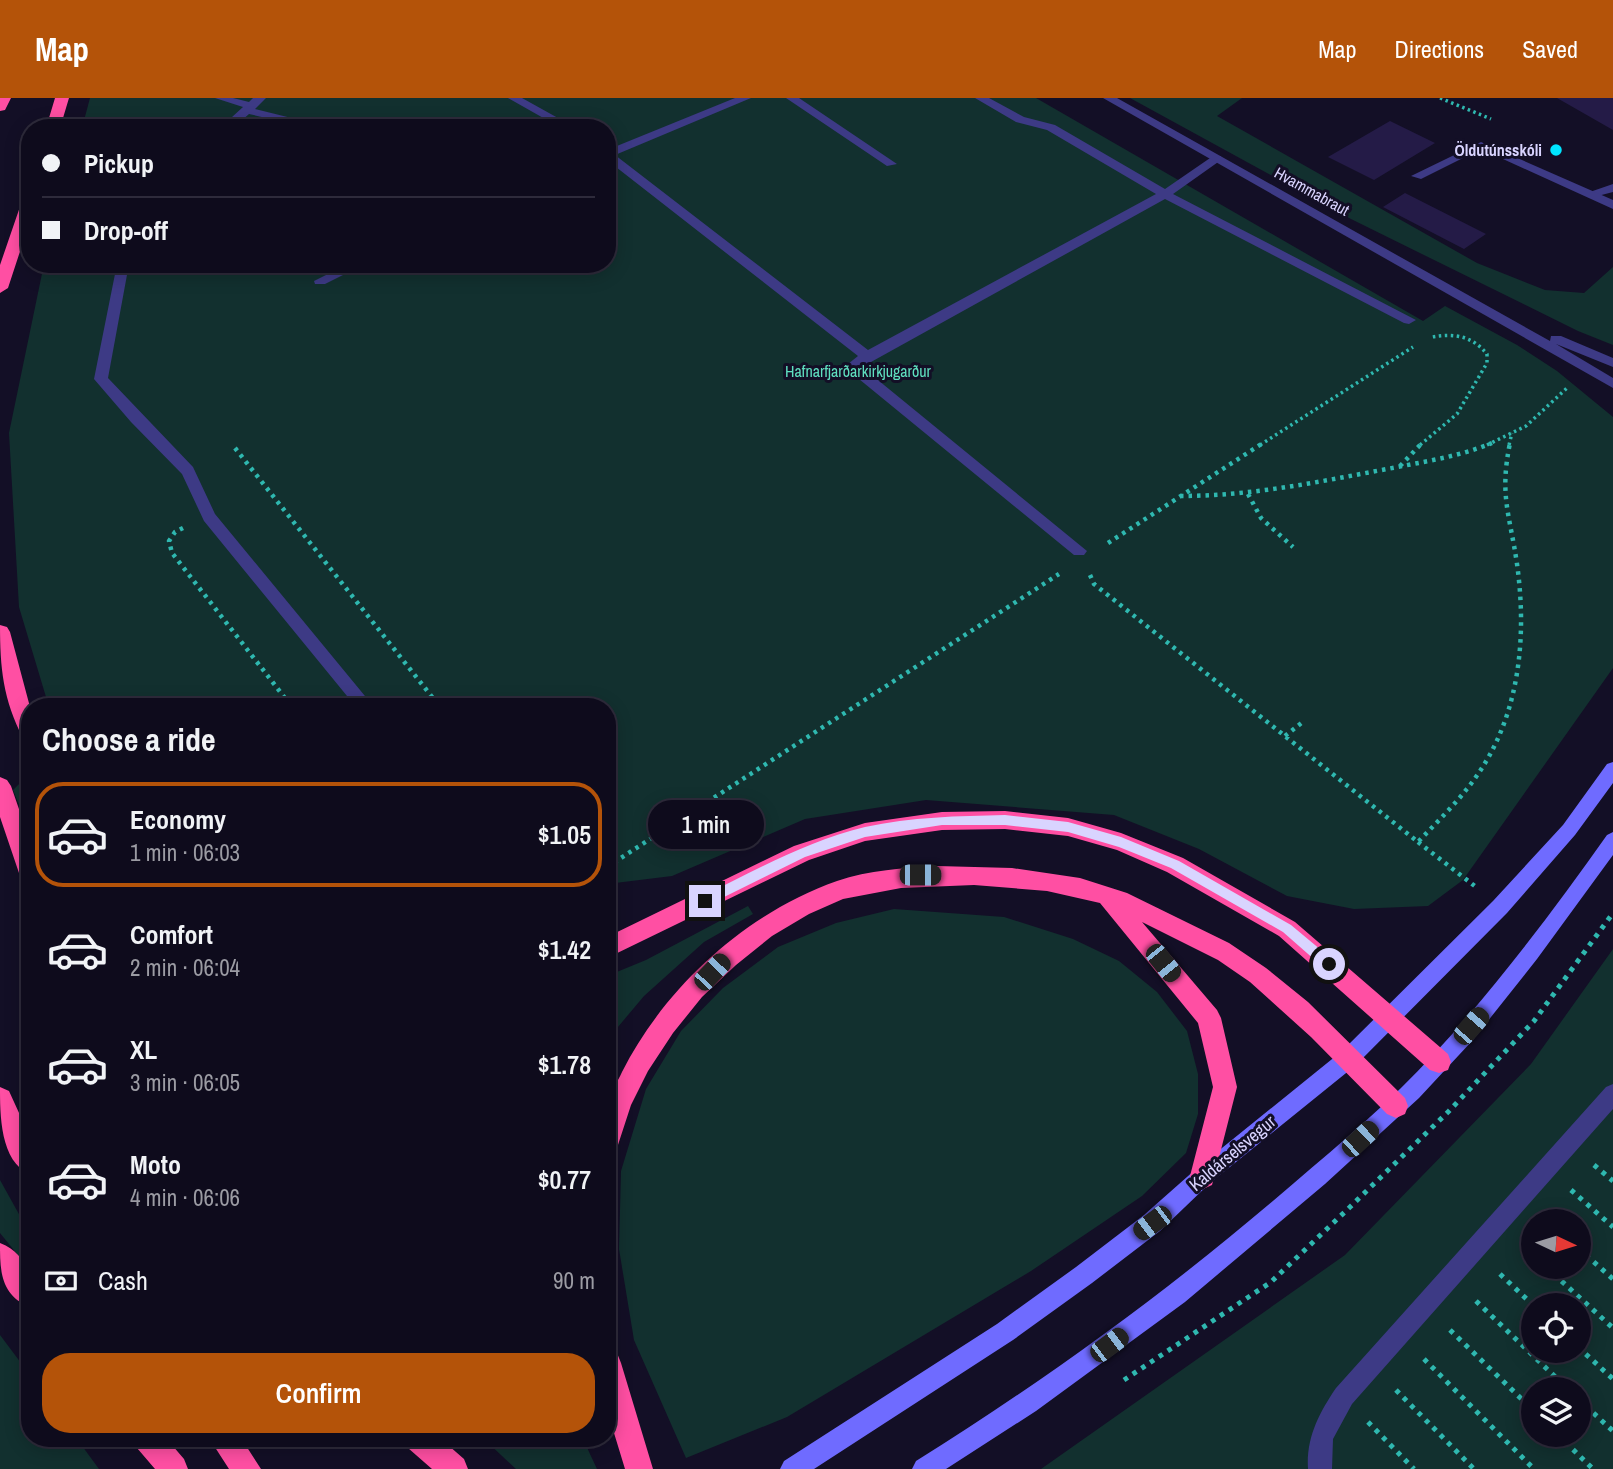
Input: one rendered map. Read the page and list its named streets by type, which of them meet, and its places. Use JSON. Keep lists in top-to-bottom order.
{
  "streets": {
    "main road": ["Kaldárselsvegur"],
    "street": ["Hvammabraut"]
  },
  "parks": ["Hafnarfjarðarkirkjugarður"],
  "places": ["Öldutúnsskóli"],
  "north": "right",
  "page": {
    "header": "Map",
    "nav": ["Map", "Directions", "Saved"],
    "banner": ["Pickup", "Drop-off"],
    "heading": "Choose a ride",
    "list": [
      {
        "name": "Economy",
        "note": "1 min · 06:03",
        "value": "$1.05"
      },
      {
        "name": "Comfort",
        "note": "2 min · 06:04",
        "value": "$1.42"
      },
      {
        "name": "XL",
        "note": "3 min · 06:05",
        "value": "$1.78"
      },
      {
        "name": "Moto",
        "note": "4 min · 06:06",
        "value": "$0.77"
      }
    ],
    "bubble": "1 min",
    "pay": ["Cash", "90 m"],
    "buttons": "Confirm"
  }
}
